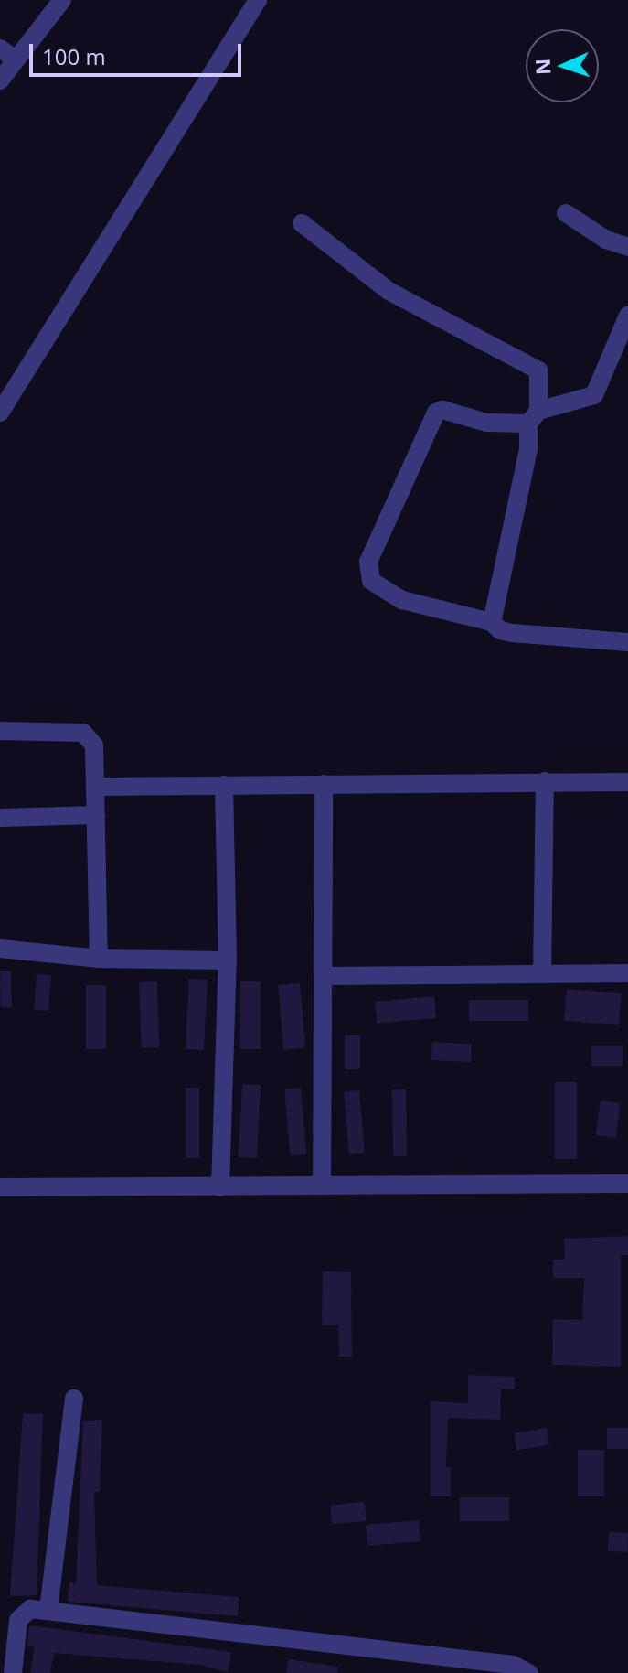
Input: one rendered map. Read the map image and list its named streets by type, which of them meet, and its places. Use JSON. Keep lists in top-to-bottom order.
{
  "scale_bar": "100 m",
  "north": "left"
}
